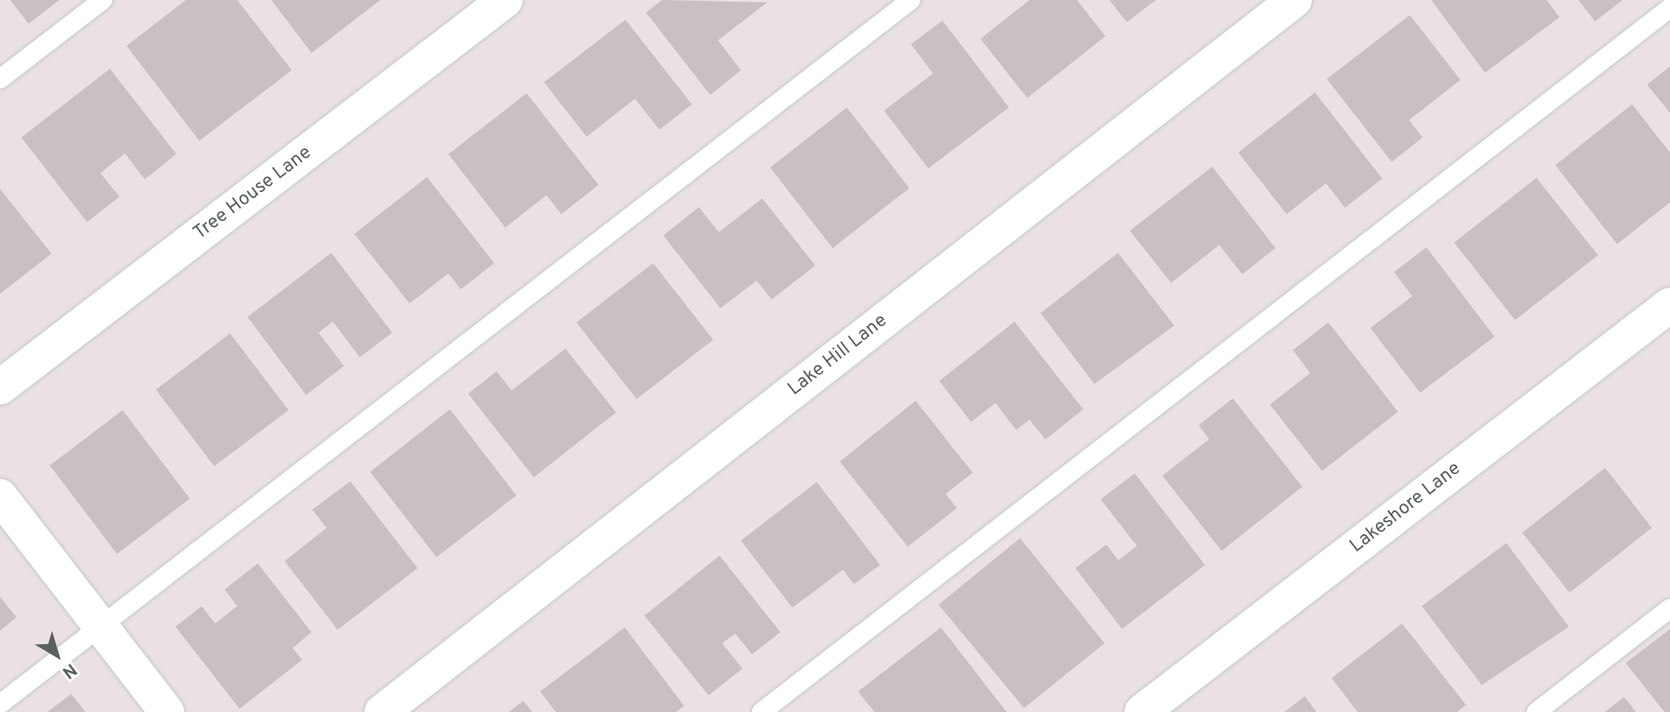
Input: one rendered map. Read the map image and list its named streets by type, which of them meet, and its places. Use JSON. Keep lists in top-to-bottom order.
{
  "streets": {
    "street": ["Tree House Lane", "Lake Hill Lane", "Lakeshore Lane"]
  },
  "north": "bottom right"
}
